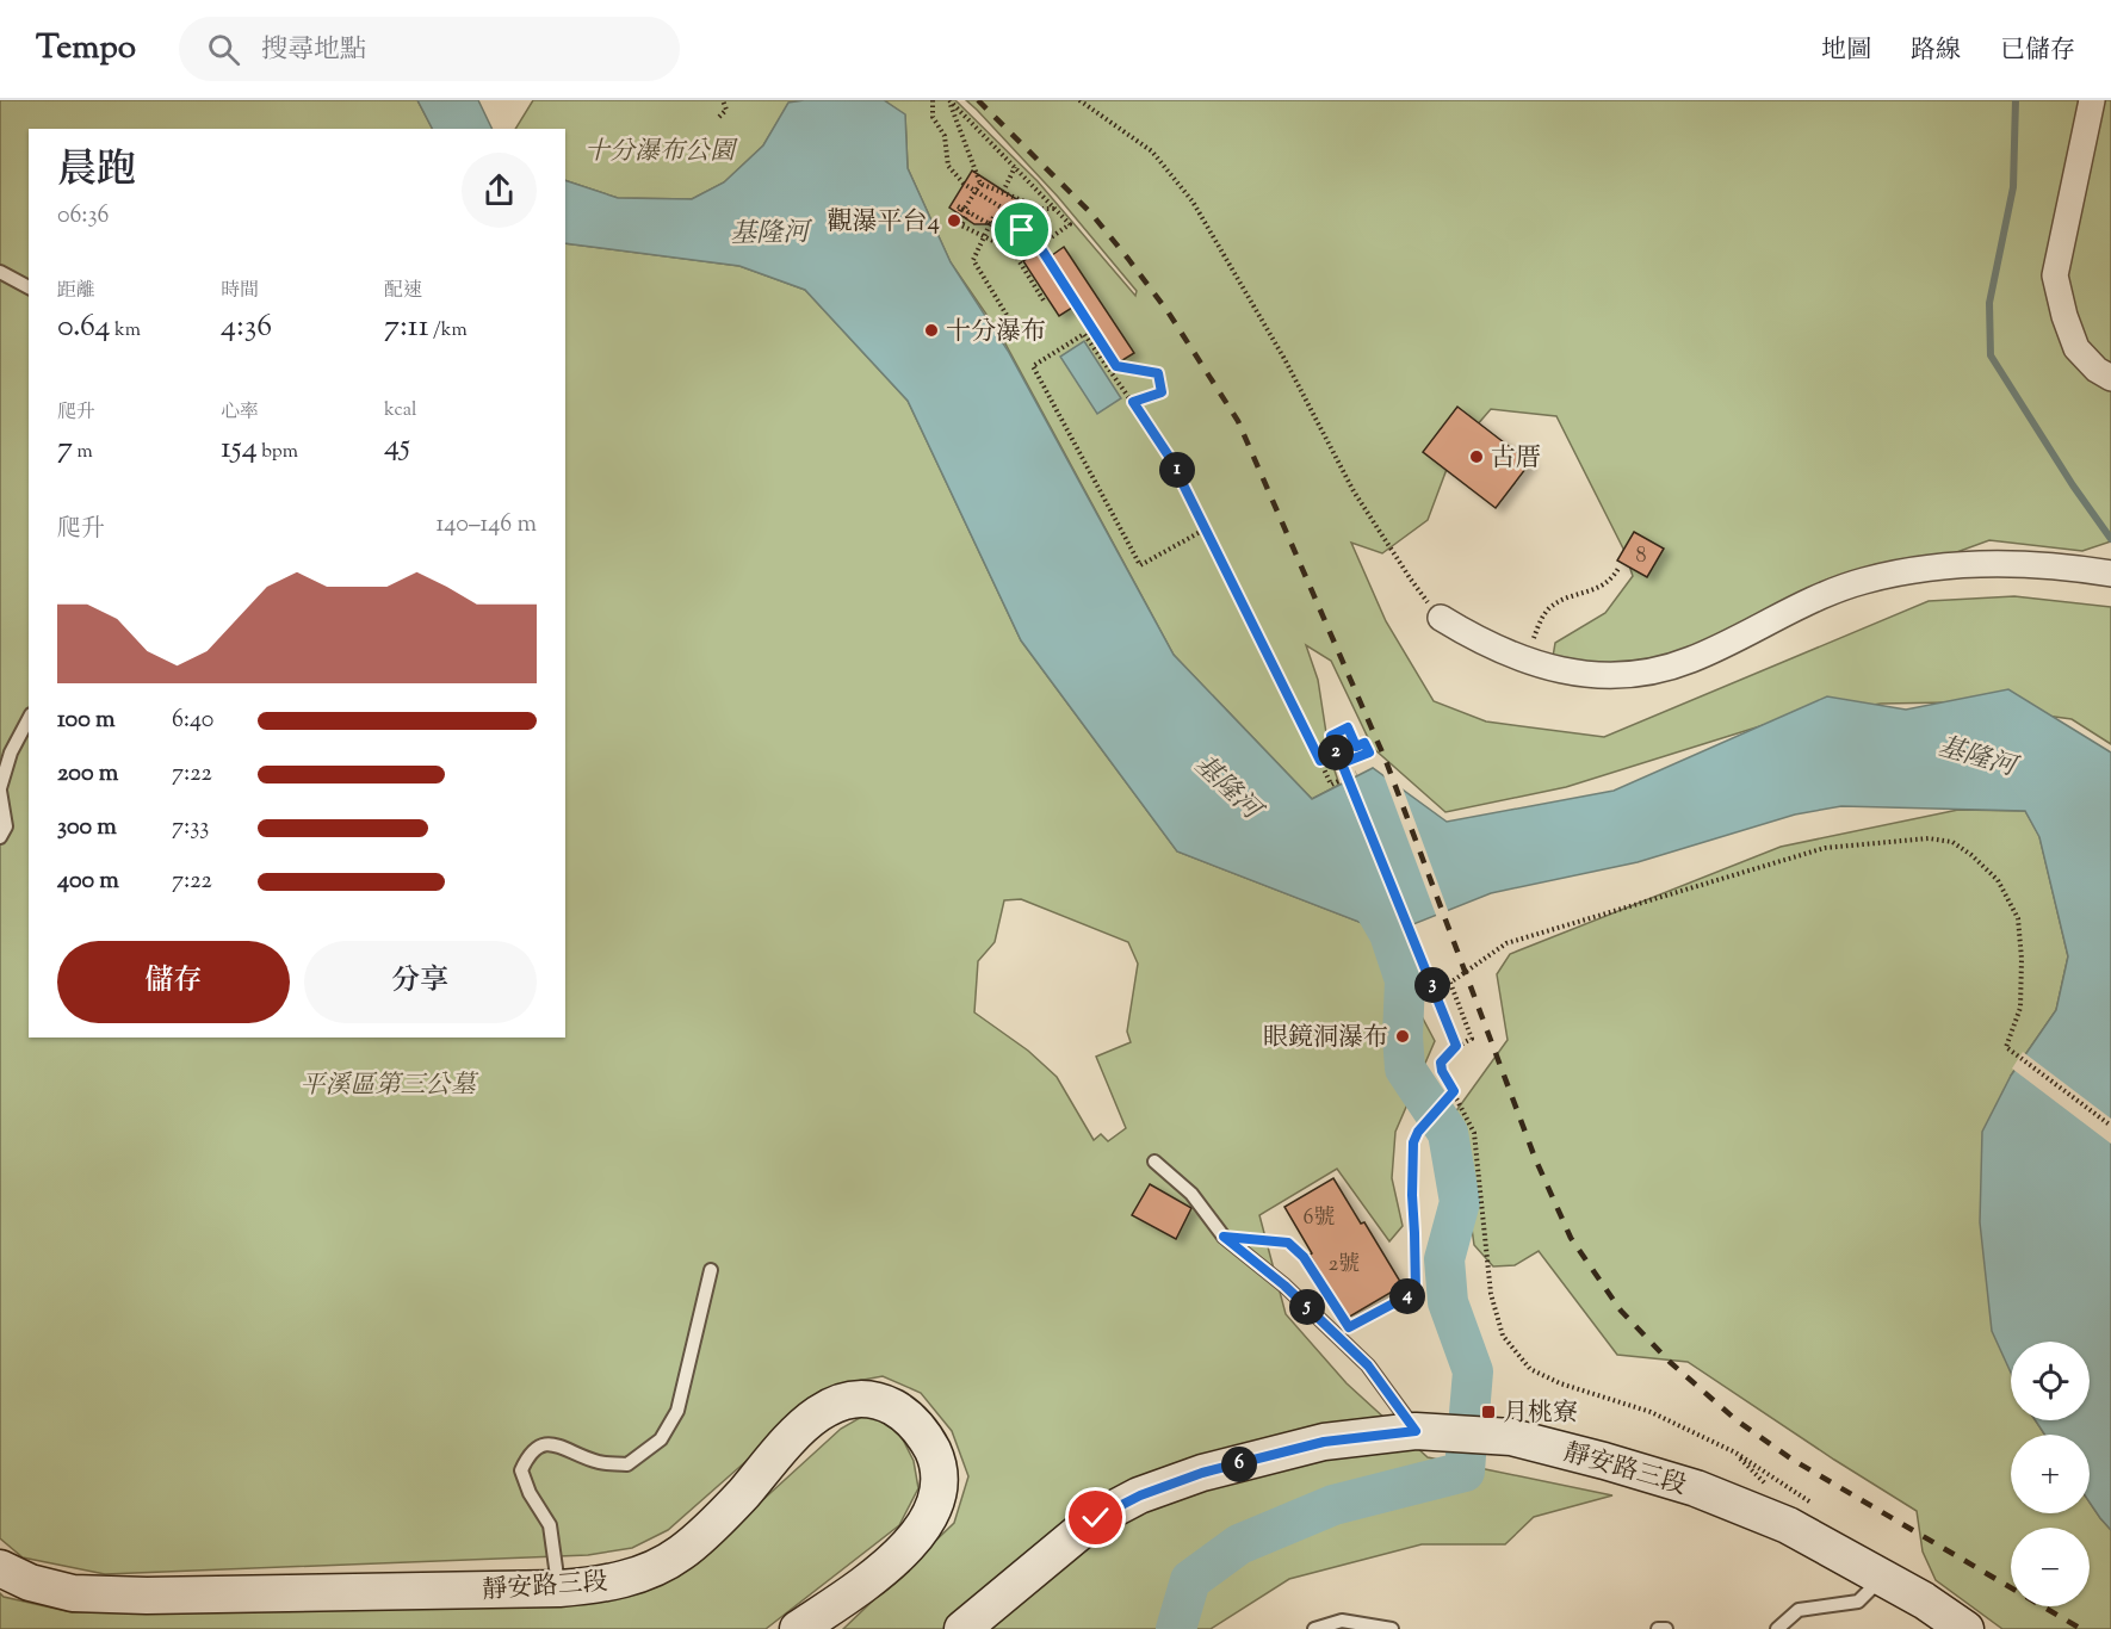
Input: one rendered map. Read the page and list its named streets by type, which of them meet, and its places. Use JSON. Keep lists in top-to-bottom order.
{
  "streets": {
    "main road": ["靜安路三段"]
  },
  "water": ["基隆河"],
  "parks": ["十分瀑布公園", "平溪區第三公墓"],
  "places": {
    "other": [
      "觀瀑平台4",
      "十分瀑布",
      "古厝",
      "眼鏡洞瀑布"
    ],
    "transit": ["月桃寮"]
  },
  "house_numbers": ["8", "6號", "2號"],
  "page": {
    "header": "Tempo",
    "search": "搜尋地點",
    "nav": ["地圖", "路線", "已儲存"],
    "heading": ["晨跑", "06:36"],
    "stats": [
      ["距離", "0.64 km"],
      ["時間", "4:36"],
      ["配速", "7:11 /km"],
      ["爬升", "7 m"],
      ["心率", "154 bpm"],
      ["kcal", "45"]
    ],
    "pins": [
      "1",
      "2",
      "3",
      "4",
      "5",
      "6"
    ],
    "chart": ["爬升", "140–146 m"],
    "list": [
      {
        "name": "100 m",
        "note": "6:40"
      },
      {
        "name": "200 m",
        "note": "7:22"
      },
      {
        "name": "300 m",
        "note": "7:33"
      },
      {
        "name": "400 m",
        "note": "7:22"
      }
    ],
    "buttons": ["儲存", "分享"],
    "map_buttons": ["+", "−"]
  }
}
